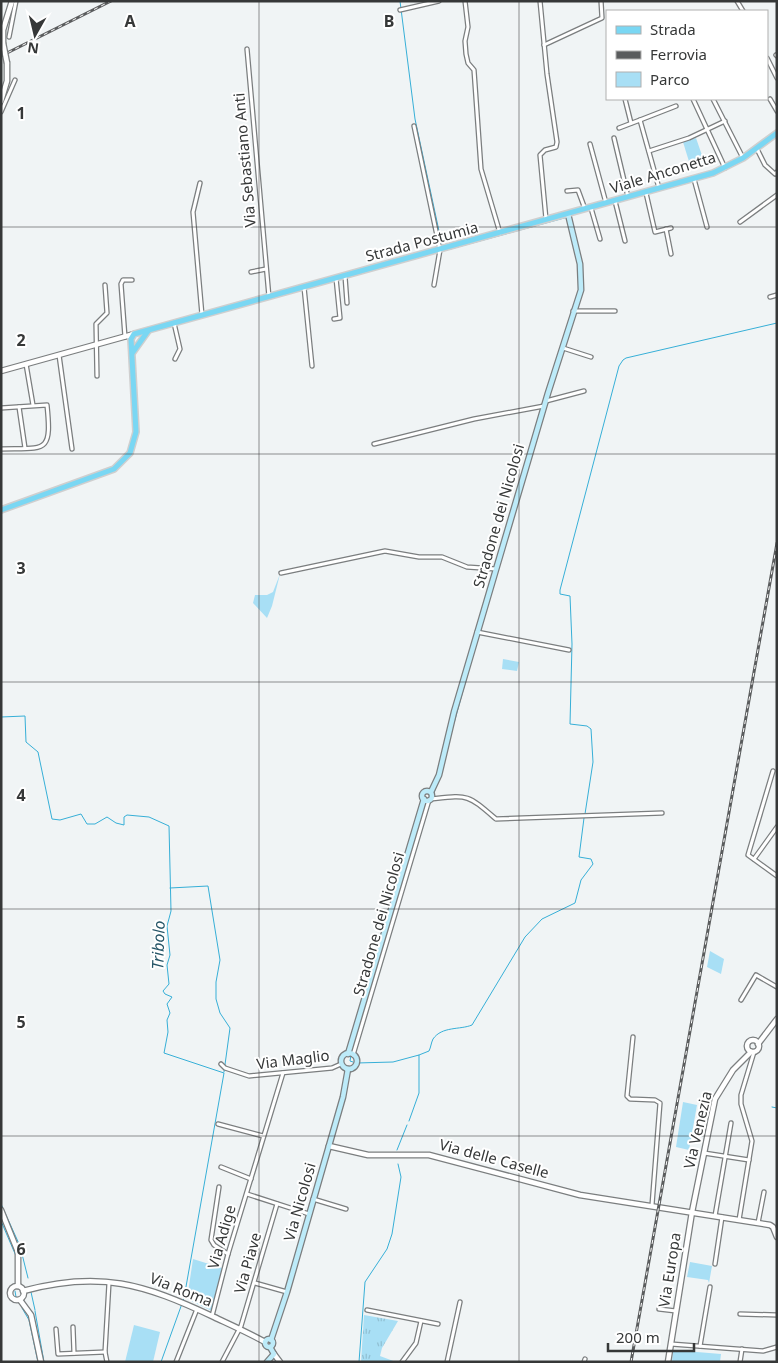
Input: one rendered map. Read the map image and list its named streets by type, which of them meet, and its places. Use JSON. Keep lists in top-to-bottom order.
{
  "streets": {
    "main road": [
      "Viale Anconetta",
      "Strada Postumia",
      "Stradone dei Nicolosi",
      "Via Nicolosi"
    ],
    "street": [
      "Via Sebastiano Anti",
      "Via Maglio",
      "Via Venezia",
      "Via delle Caselle",
      "Via Adige",
      "Via Piave",
      "Via Europa",
      "Via Roma"
    ]
  },
  "crossings": [
    ["Via Sebastiano Anti", "Strada Postumia"],
    ["Viale Anconetta", "Strada Postumia"],
    ["Viale Anconetta", "Stradone dei Nicolosi"],
    ["Strada Postumia", "Stradone dei Nicolosi"],
    ["Stradone dei Nicolosi", "Via Maglio"],
    ["Stradone dei Nicolosi", "Via Nicolosi"],
    ["Via Maglio", "Via Adige"],
    ["Via Venezia", "Via delle Caselle"],
    ["Via Venezia", "Via Europa"],
    ["Via delle Caselle", "Via Nicolosi"],
    ["Via delle Caselle", "Via Europa"],
    ["Via Nicolosi", "Via Roma"],
    ["Via Adige", "Via Roma"],
    ["Via Piave", "Via Roma"]
  ],
  "water": ["Tribolo"],
  "legend": ["Strada", "Ferrovia", "Parco"],
  "scale_bar": "200 m",
  "north": "bottom",
  "grid": {
    "columns": ["A", "B"],
    "rows": [
      "1",
      "2",
      "3",
      "4",
      "5",
      "6"
    ]
  }
}
